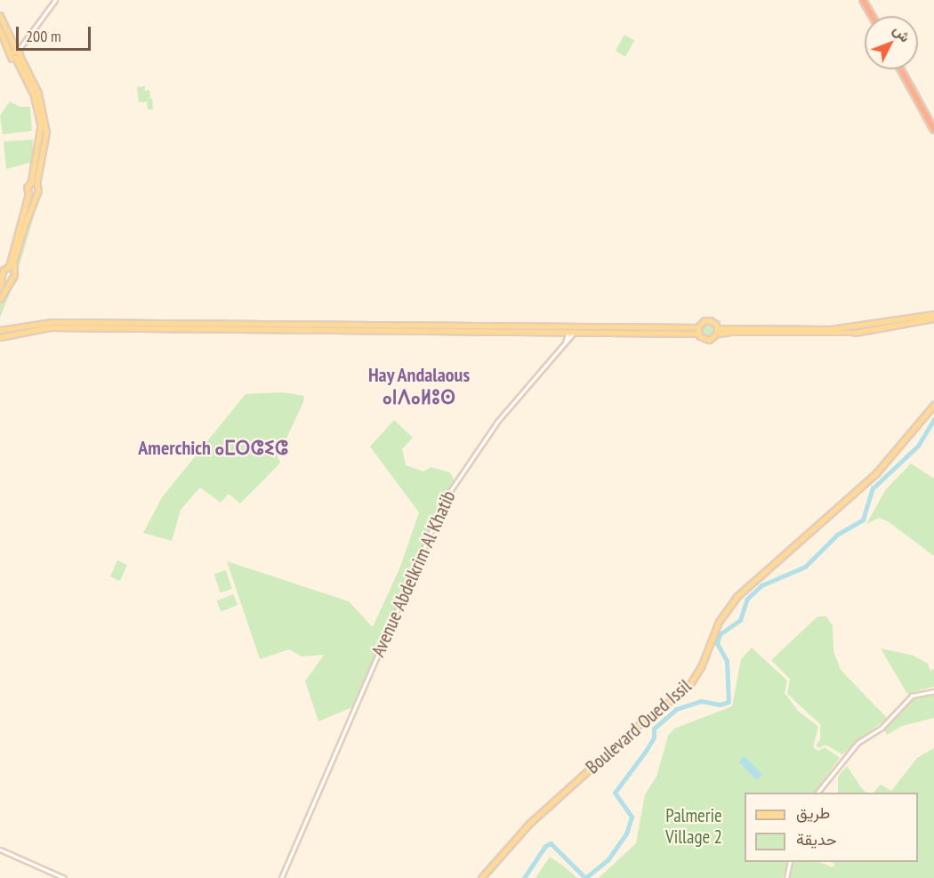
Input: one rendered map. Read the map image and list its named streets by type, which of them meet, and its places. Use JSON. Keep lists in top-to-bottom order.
{
  "streets": {
    "main road": ["Boulevard Oued Issil"],
    "street": ["Avenue Abdelkrim Al Khatib"]
  },
  "districts": ["Hay Andalaous ⴰⵏⴷⴰⵍⵓⵙ", "Amerchich ⴰⵎⵔⵛⵉⵛ"],
  "parks": ["Palmerie Village 2"],
  "legend": ["طريق", "حديقة"],
  "scale_bar": "200 m",
  "north": "top right"
}
